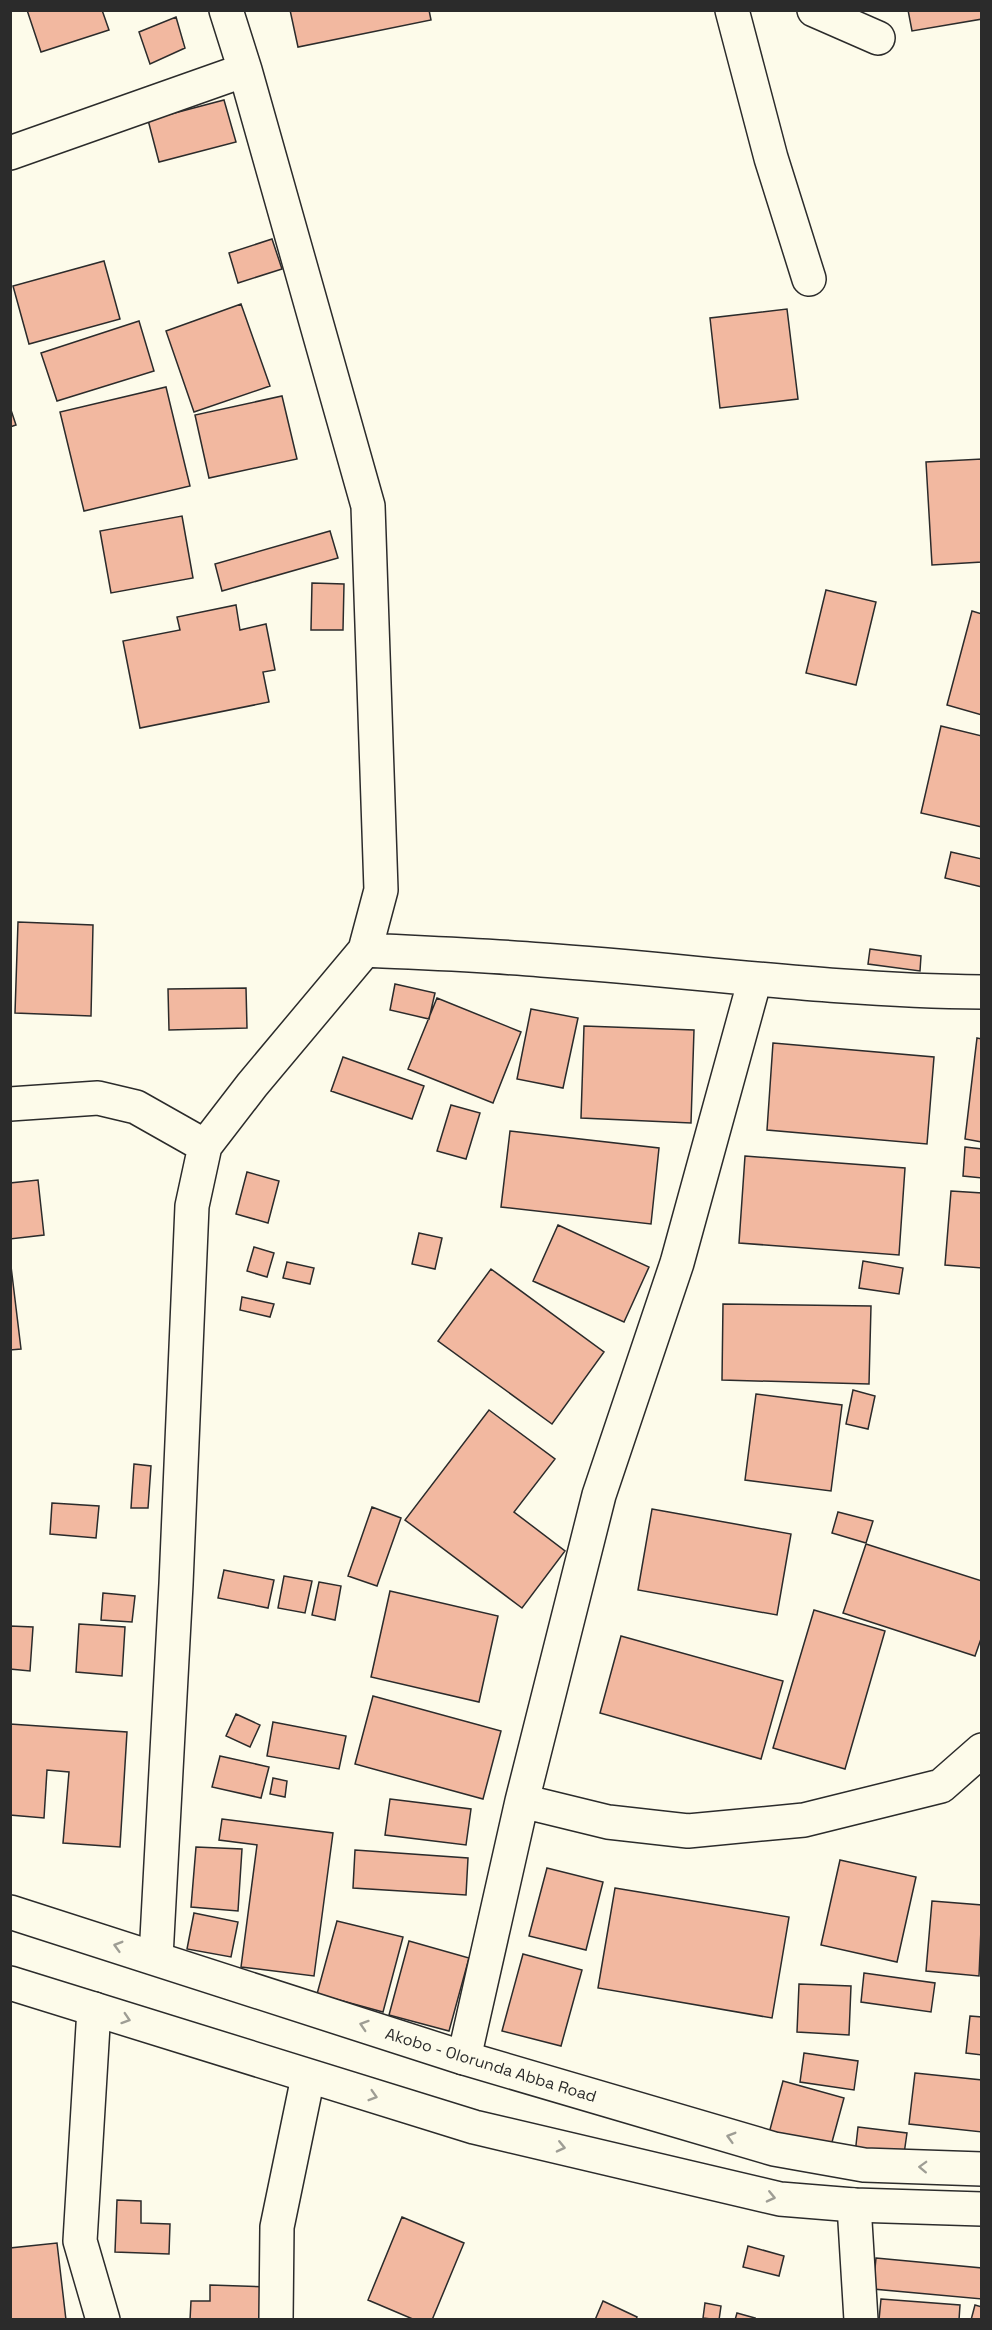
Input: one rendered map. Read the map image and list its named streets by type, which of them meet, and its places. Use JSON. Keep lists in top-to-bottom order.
{
  "streets": {
    "street": ["Akobo - Olorunda Abba Road"]
  }
}
